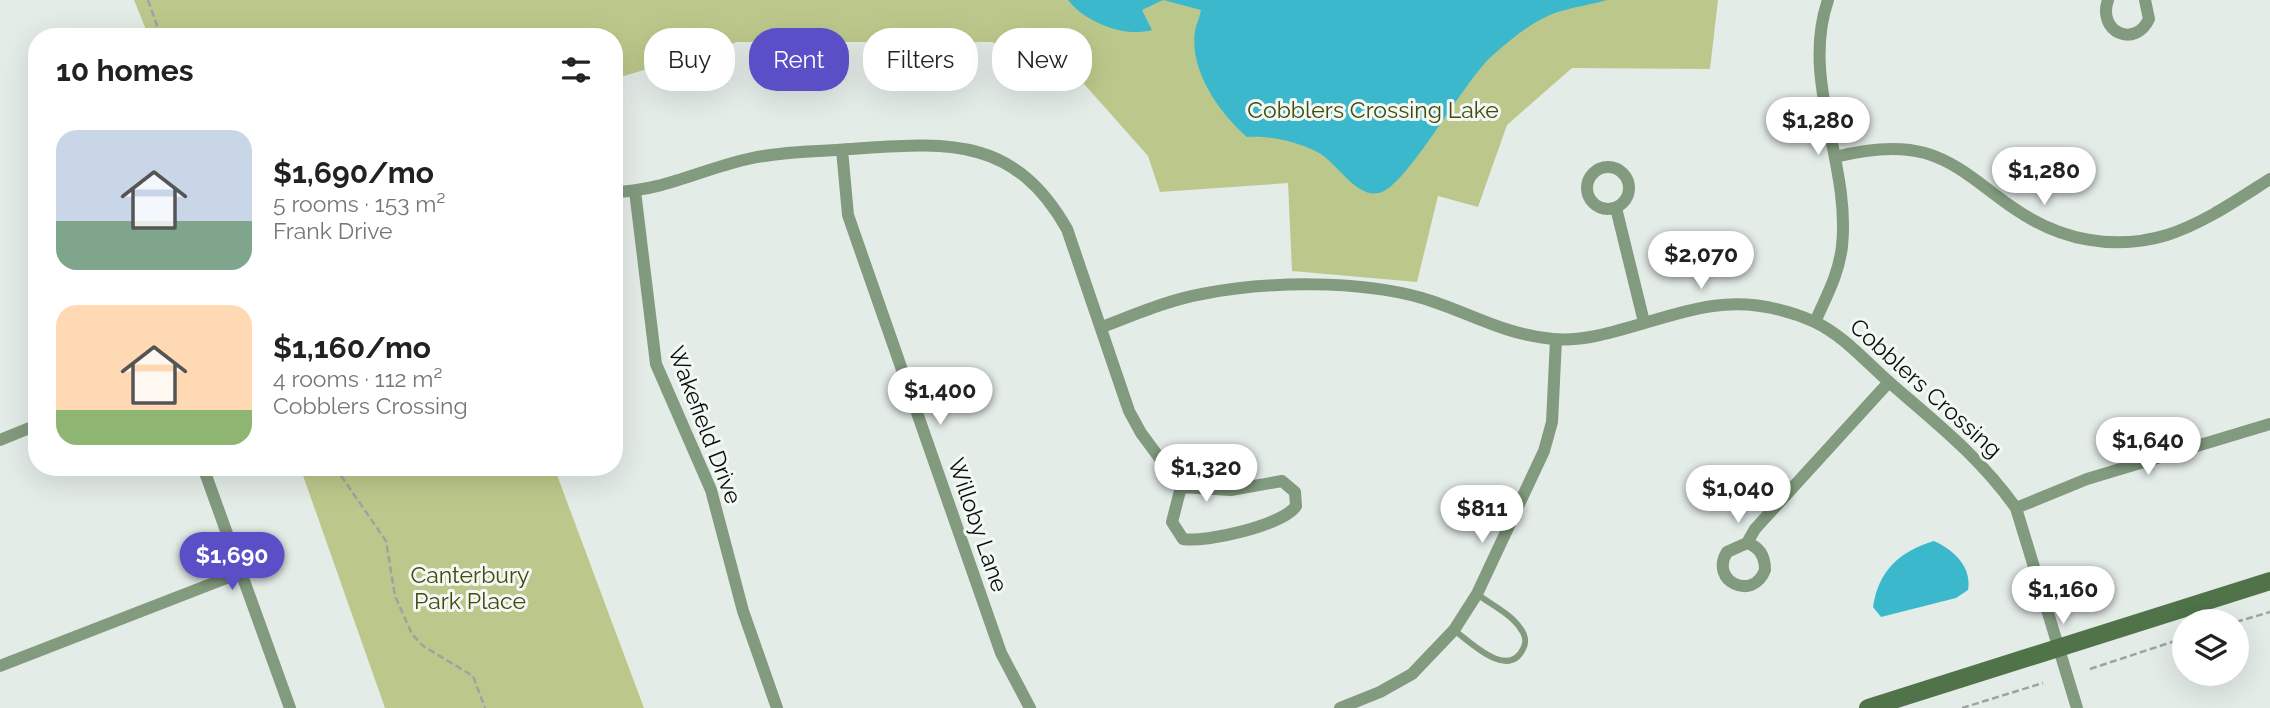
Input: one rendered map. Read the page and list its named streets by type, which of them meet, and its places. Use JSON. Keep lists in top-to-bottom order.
{
  "streets": {
    "street": ["Cobblers Crossing", "Wakefield Drive", "Willoby Lane"]
  },
  "parks": ["Cobblers Crossing Lake", "Canterbury Park Place"],
  "page": {
    "chip": [
      "Buy",
      "Rent",
      "Filters",
      "New"
    ],
    "heading": "10 homes",
    "price": [
      "$1,280",
      "$1,280",
      "$2,070",
      "$1,400",
      "$1,640",
      "$1,320",
      "$1,040",
      "$811",
      "$1,690",
      "$1,160"
    ],
    "list": [
      {
        "name": "$1,690/mo",
        "note": "5 rooms · 153 m² · Frank Drive"
      },
      {
        "name": "$1,160/mo",
        "note": "4 rooms · 112 m² · Cobblers Crossing"
      }
    ]
  }
}
